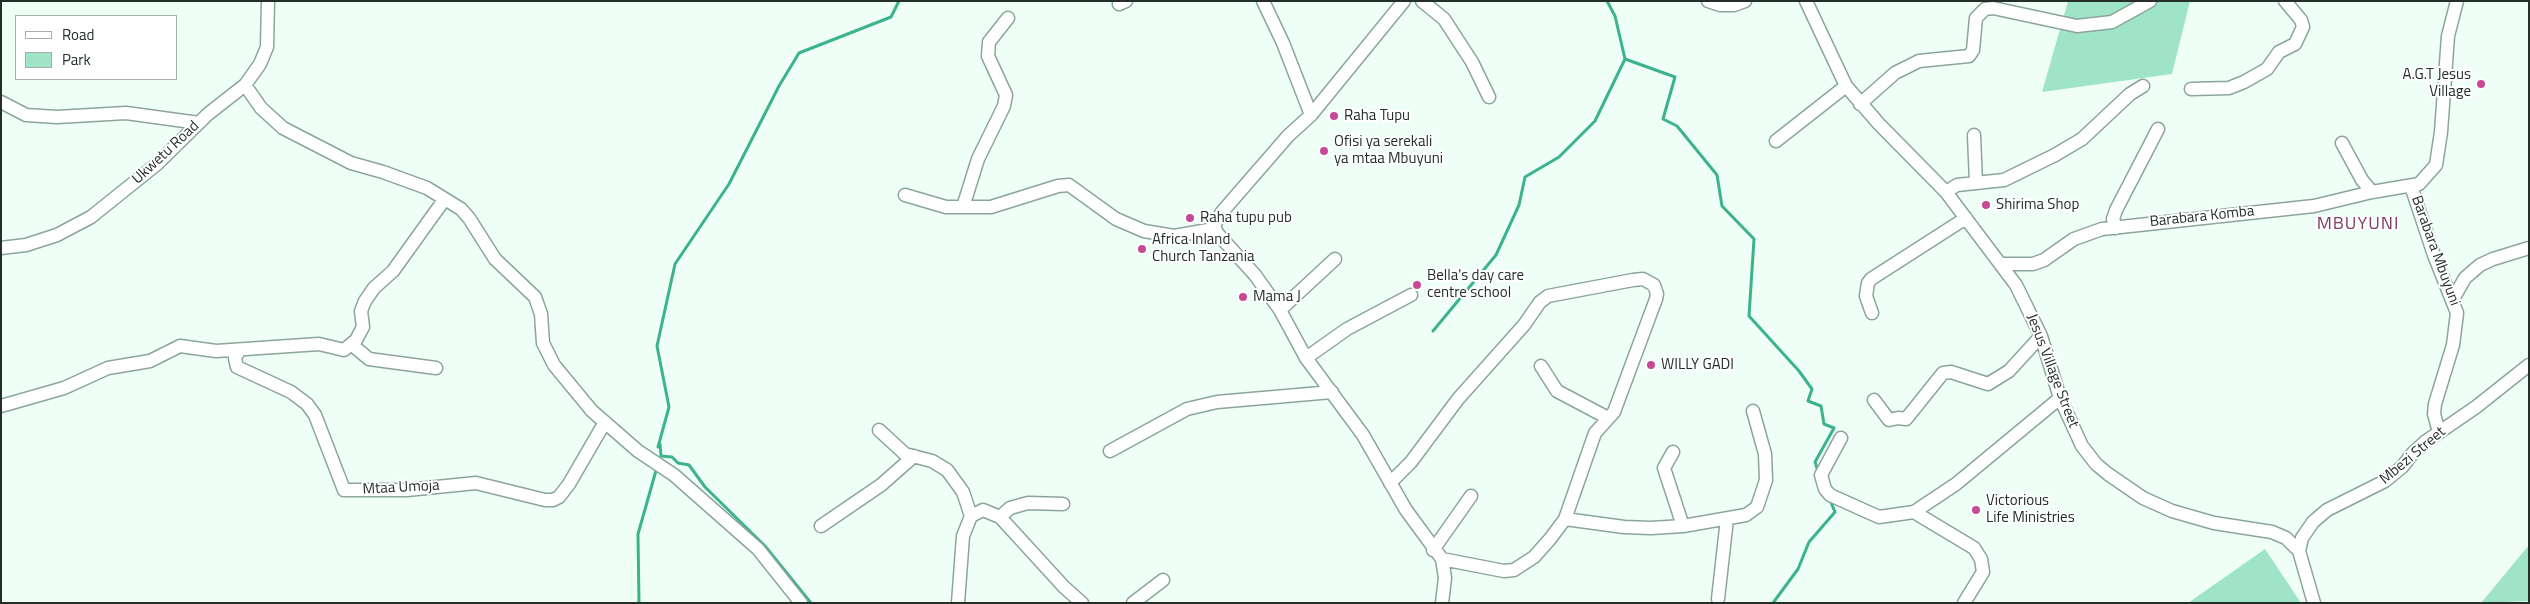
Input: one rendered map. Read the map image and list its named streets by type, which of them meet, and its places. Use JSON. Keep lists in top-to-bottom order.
{
  "streets": {
    "street": [
      "Ukwetu Road",
      "Barabara Komba",
      "Barabara Mbuyuni",
      "Jesus Village Street",
      "Mbezi Street",
      "Mtaa Umoja"
    ]
  },
  "crossings": [
    ["Barabara Komba", "Barabara Mbuyuni"],
    ["Barabara Komba", "Jesus Village Street"],
    ["Barabara Mbuyuni", "Mbezi Street"],
    ["Jesus Village Street", "Mbezi Street"]
  ],
  "districts": ["MBUYUNI"],
  "places": [
    "A.G.T Jesus Village",
    "Raha Tupu",
    "Ofisi ya serekali ya mtaa Mbuyuni",
    "Shirima Shop",
    "Raha tupu pub",
    "Africa Inland Church Tanzania",
    "Bella's day care centre school",
    "Mama J",
    "WILLY GADI",
    "Victorious Life Ministries"
  ],
  "legend": ["Road", "Park"]
}
